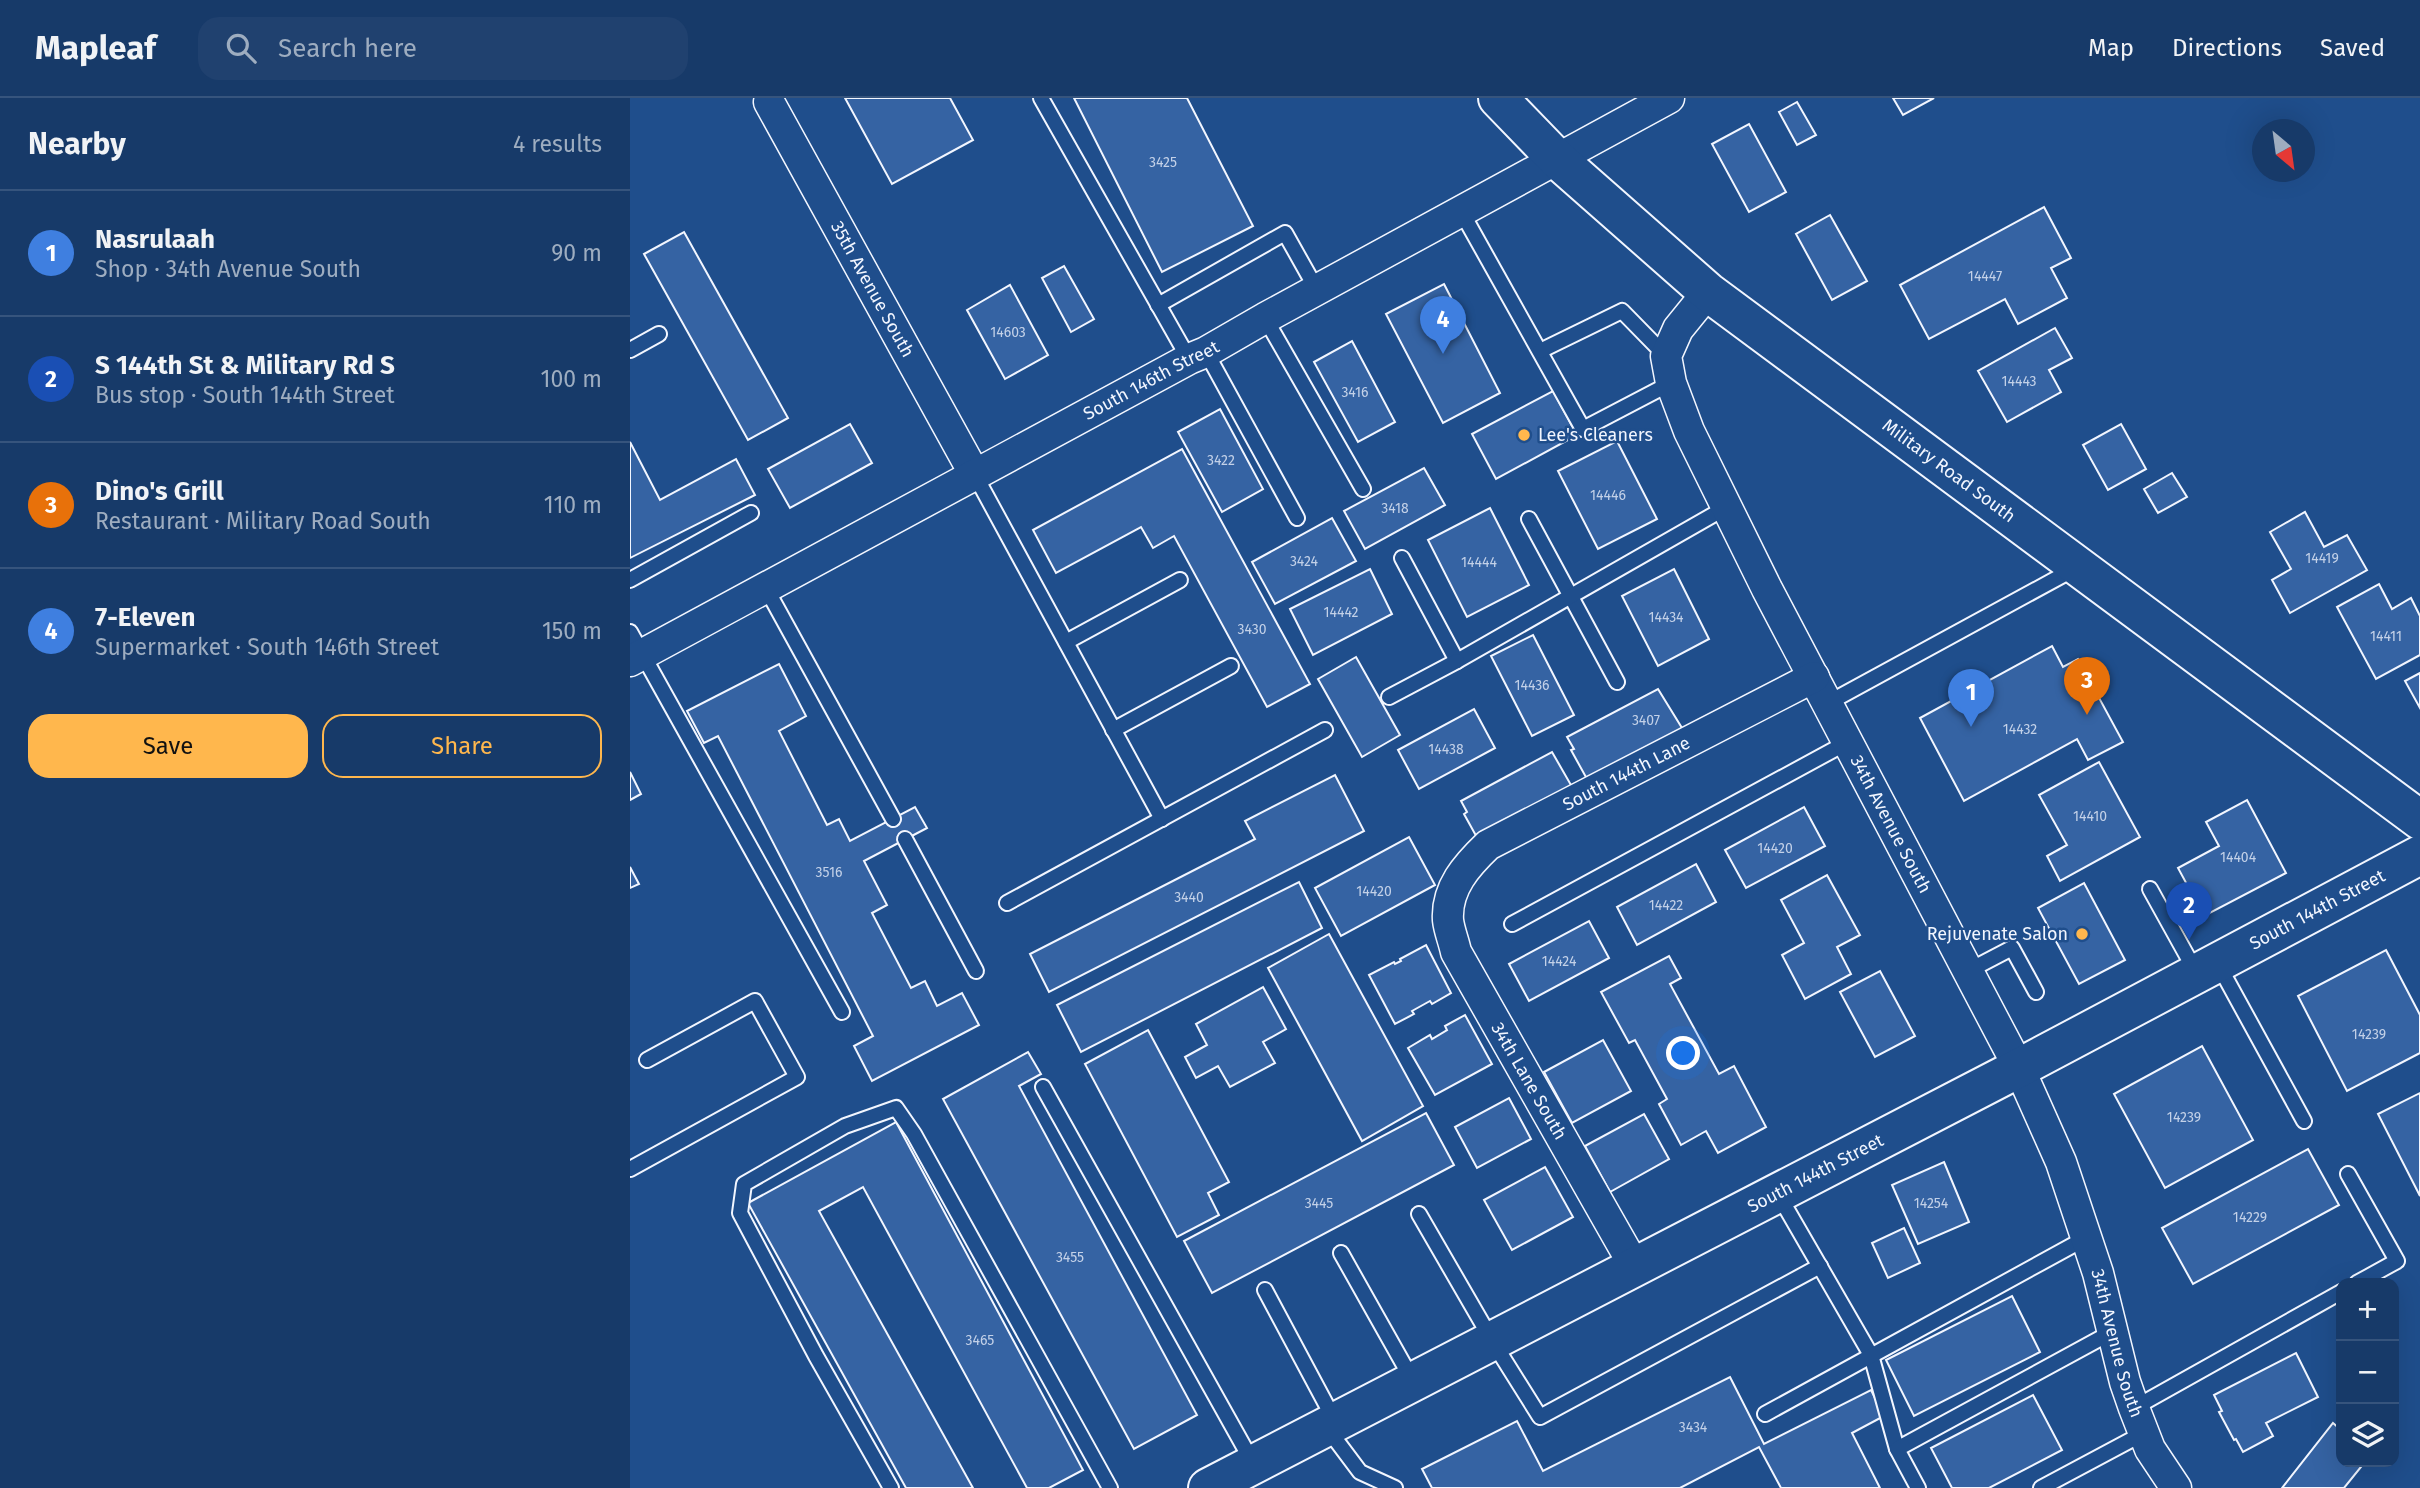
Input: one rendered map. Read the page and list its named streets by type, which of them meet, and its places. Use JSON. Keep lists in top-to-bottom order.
{
  "streets": {
    "street": [
      "35th Avenue South",
      "South 146th Street",
      "Military Road South",
      "South 144th Lane",
      "34th Avenue South",
      "South 144th Street",
      "34th Lane South"
    ]
  },
  "crossings": [
    ["35th Avenue South", "South 146th Street"],
    ["South 146th Street", "Military Road South"],
    ["South 144th Lane", "34th Avenue South"],
    ["South 144th Lane", "34th Lane South"],
    ["34th Avenue South", "South 144th Street"],
    ["South 144th Street", "34th Lane South"]
  ],
  "places": ["Lee's Cleaners", "Rejuvenate Salon"],
  "house_numbers": [
    "3425",
    "14447",
    "14603",
    "14443",
    "3416",
    "3422",
    "14446",
    "3418",
    "14419",
    "3424",
    "14444",
    "14442",
    "14434",
    "3430",
    "14411",
    "14436",
    "3407",
    "14432",
    "14438",
    "14410",
    "14420",
    "14404",
    "3516",
    "14420",
    "3440",
    "14422",
    "14424",
    "14239",
    "14239",
    "3445",
    "14254",
    "14229",
    "3455",
    "3465",
    "3434"
  ],
  "north": "bottom right",
  "page": {
    "header": "Mapleaf",
    "search": "Search here",
    "nav": ["Map", "Directions", "Saved"],
    "heading": ["Nearby", "4 results"],
    "list": [
      {
        "mark": "1",
        "name": "Nasrulaah",
        "note": "Shop · 34th Avenue South",
        "value": "90 m"
      },
      {
        "mark": "2",
        "name": "S 144th St & Military Rd S",
        "note": "Bus stop · South 144th Street",
        "value": "100 m"
      },
      {
        "mark": "3",
        "name": "Dino's Grill",
        "note": "Restaurant · Military Road South",
        "value": "110 m"
      },
      {
        "mark": "4",
        "name": "7-Eleven",
        "note": "Supermarket · South 146th Street",
        "value": "150 m"
      }
    ],
    "pins": [
      "4",
      "3",
      "1",
      "2"
    ],
    "buttons": ["Save", "Share"],
    "map_buttons": ["+", "−"]
  }
}
